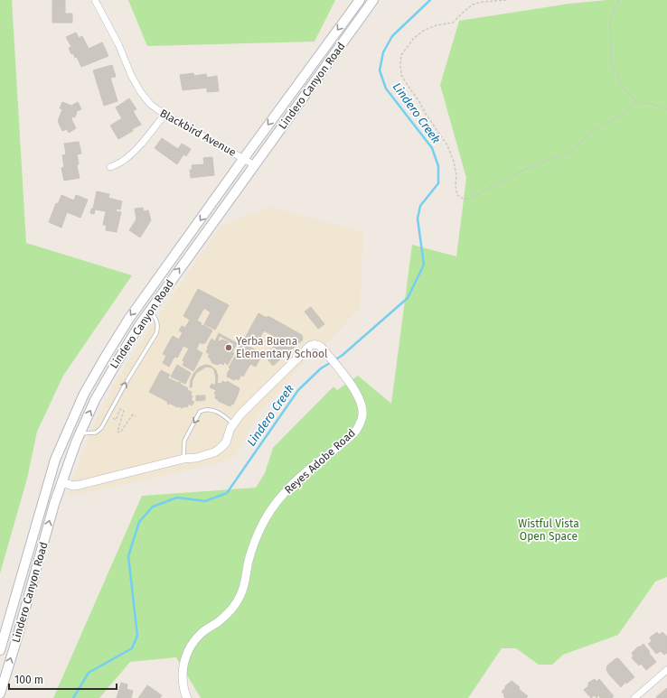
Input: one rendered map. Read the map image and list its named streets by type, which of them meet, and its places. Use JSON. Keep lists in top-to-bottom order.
{
  "streets": {
    "main road": ["Lindero Canyon Road"],
    "street": ["Blackbird Avenue", "Reyes Adobe Road"]
  },
  "crossings": [
    ["Lindero Canyon Road", "Blackbird Avenue"],
    ["Lindero Canyon Road", "Reyes Adobe Road"]
  ],
  "water": ["Lindero Creek"],
  "parks": ["Wistful Vista Open Space"],
  "places": ["Yerba Buena Elementary School"],
  "scale_bar": "100 m"
}
